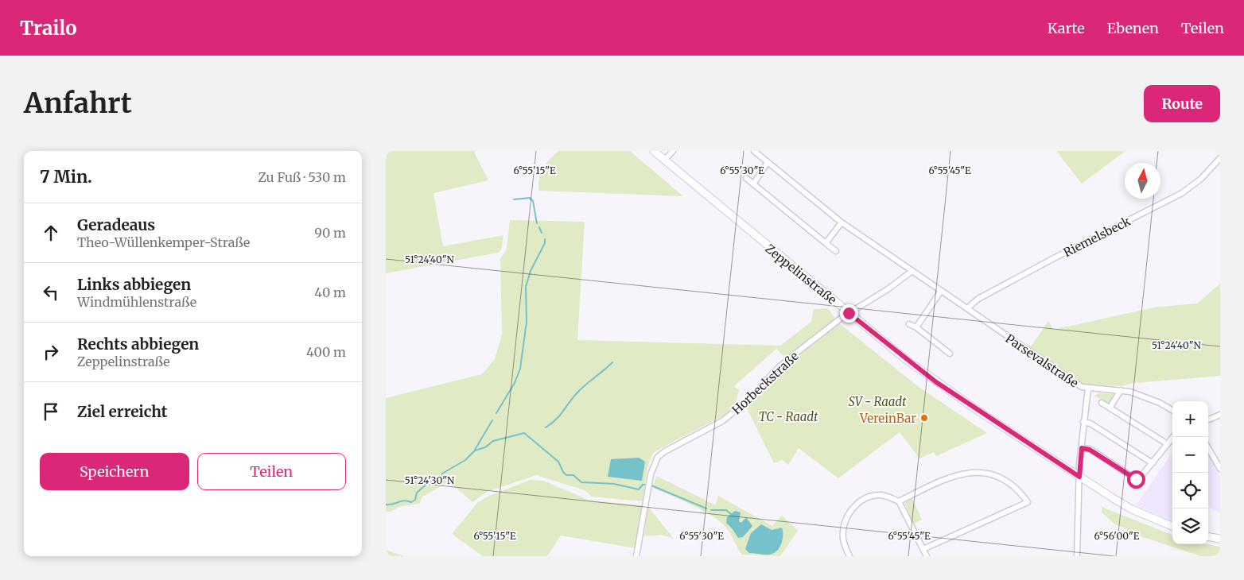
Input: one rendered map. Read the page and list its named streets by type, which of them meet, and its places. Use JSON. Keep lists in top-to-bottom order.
{
  "streets": {
    "main road": ["Zeppelinstraße"],
    "street": ["Riemelsbeck", "Parsevalstraße", "Horbeckstraße"]
  },
  "crossings": [
    ["Riemelsbeck", "Parsevalstraße"],
    ["Zeppelinstraße", "Horbeckstraße"],
    ["Parsevalstraße", "Horbeckstraße"]
  ],
  "parks": ["SV - Raadt", "TC - Raadt"],
  "places": ["VereinBar"],
  "north": "top",
  "page": {
    "header": "Trailo",
    "nav": ["Karte", "Ebenen", "Teilen"],
    "buttons": [
      "Route",
      ["Speichern", "Teilen"]
    ],
    "title": "Anfahrt",
    "heading": ["7 Min.", "Zu Fuß · 530 m"],
    "list": [
      ["Geradeaus", "Theo-Wüllenkemper-Straße", "90 m"],
      ["Links abbiegen", "Windmühlenstraße", "40 m"],
      ["Rechts abbiegen", "Zeppelinstraße", "400 m"],
      "Ziel erreicht"
    ],
    "map_buttons": ["+", "−"]
  },
  "coordinates": [
    "6°55'15\"E",
    "6°55'30\"E",
    "6°55'45\"E",
    "51°24'40\"N",
    "51°24'30\"N",
    "6°56'00\"E"
  ]
}
